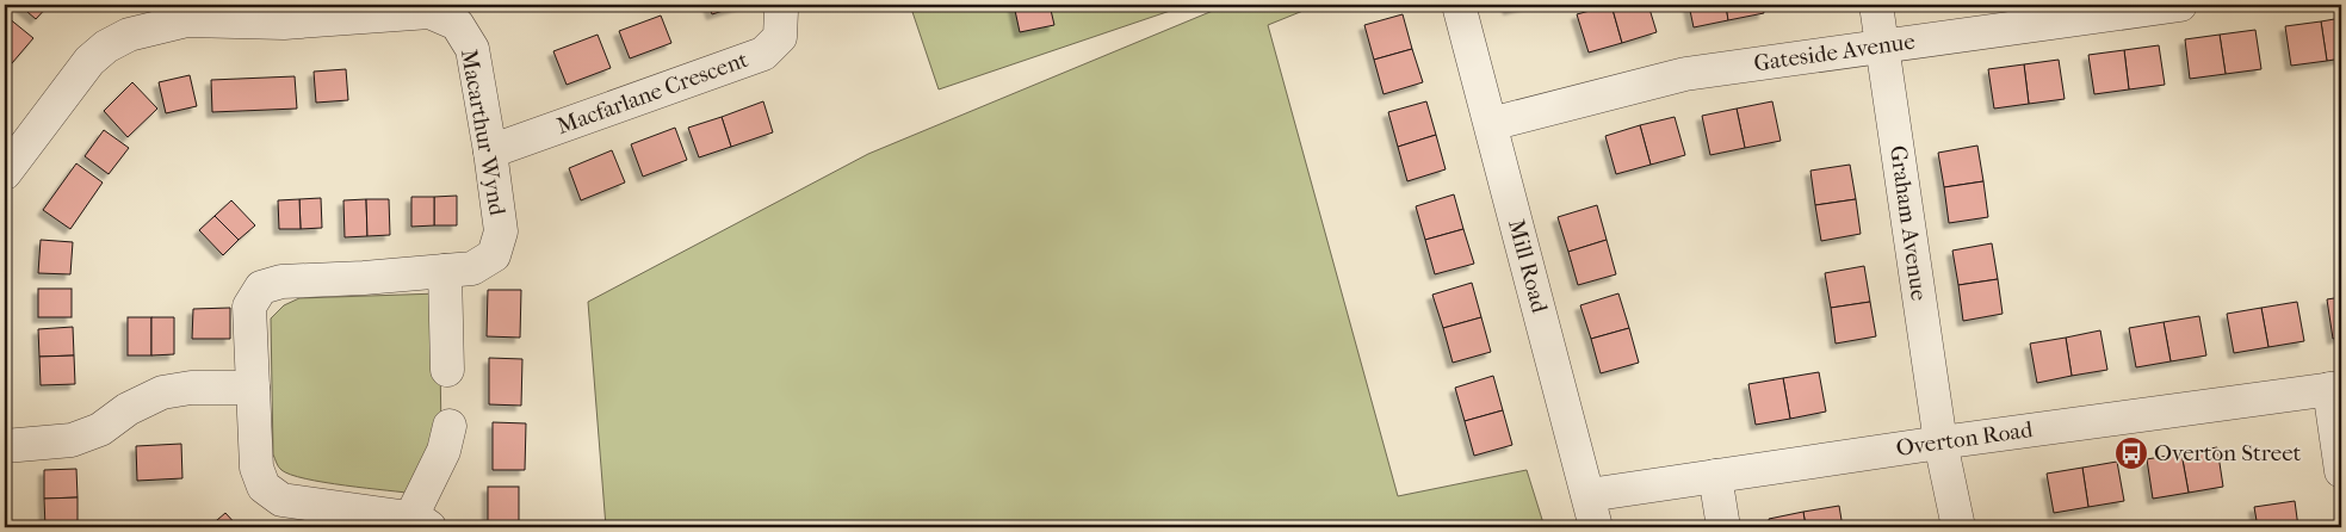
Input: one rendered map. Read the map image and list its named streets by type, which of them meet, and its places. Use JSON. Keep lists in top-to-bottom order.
{
  "streets": {
    "street": [
      "Gateside Avenue",
      "Macfarlane Crescent",
      "Macarthur Wynd",
      "Graham Avenue",
      "Mill Road",
      "Overton Road"
    ]
  },
  "crossings": [
    ["Gateside Avenue", "Graham Avenue"],
    ["Gateside Avenue", "Mill Road"],
    ["Macfarlane Crescent", "Macarthur Wynd"],
    ["Graham Avenue", "Overton Road"],
    ["Mill Road", "Overton Road"]
  ],
  "places": {
    "bus stop": ["Overton Street"]
  }
}
